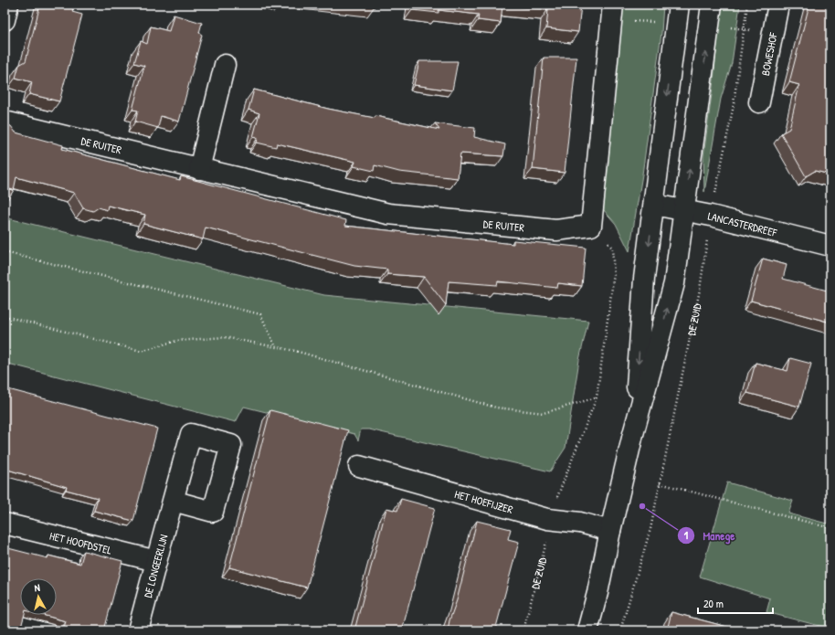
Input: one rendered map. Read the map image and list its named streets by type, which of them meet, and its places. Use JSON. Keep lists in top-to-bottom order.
{
  "streets": {
    "street": [
      "BOWESHOF",
      "DE RUITER",
      "LANCASTERDREEF",
      "HET HOEFIJZER",
      "HET HOOFDSTEL",
      "DE LONGEERLIJN"
    ],
    "path": ["DE ZUID"]
  },
  "crossings": [
    ["LANCASTERDREEF", "DE ZUID"],
    ["HET HOOFDSTEL", "DE LONGEERLIJN"]
  ],
  "places": ["Manege"],
  "scale_bar": "20 m",
  "north": "top"
}
